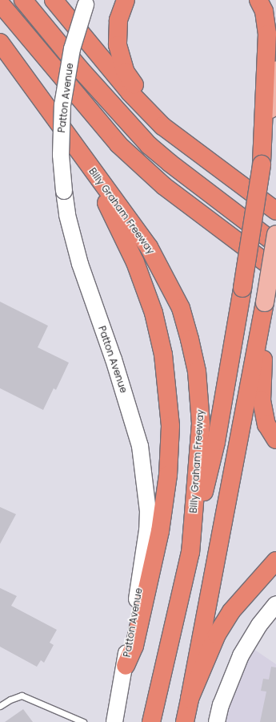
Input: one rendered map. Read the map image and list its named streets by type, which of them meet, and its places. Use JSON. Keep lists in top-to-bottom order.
{
  "streets": {
    "highway": ["Billy Graham Freeway"],
    "street": ["Patton Avenue"]
  }
}
